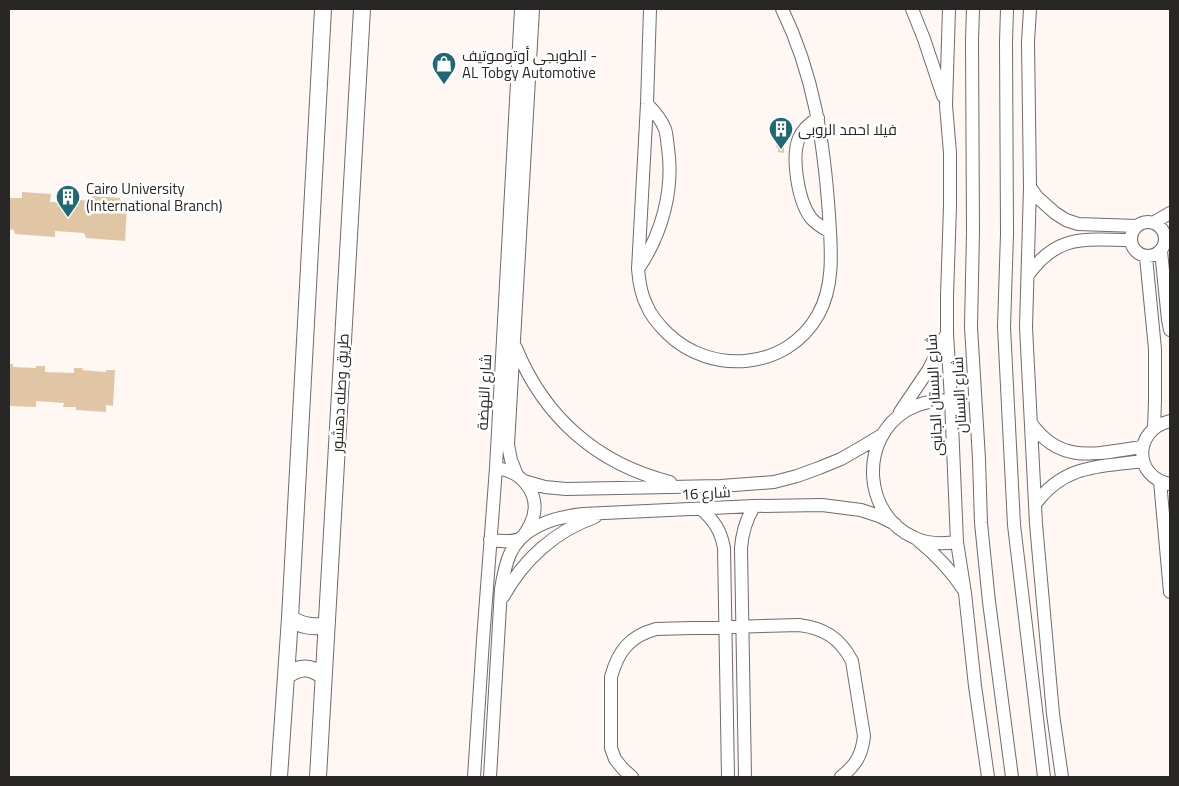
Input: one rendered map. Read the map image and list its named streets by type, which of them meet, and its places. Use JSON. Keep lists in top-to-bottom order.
{
  "streets": {
    "main road": ["طريق وصله دهشور"],
    "street": [
      "شارع النهضة",
      "شارع البستان الجانبى",
      "شارع البستان",
      "شارع 16"
    ]
  },
  "crossings": [
    ["شارع النهضة", "شارع 16"]
  ],
  "places": {
    "shop": ["الطوبجى أوتوموتيف - AL Tobgy Automotive"],
    "building": ["فيلا احمد الروبى", "Cairo University (International Branch)"]
  }
}
